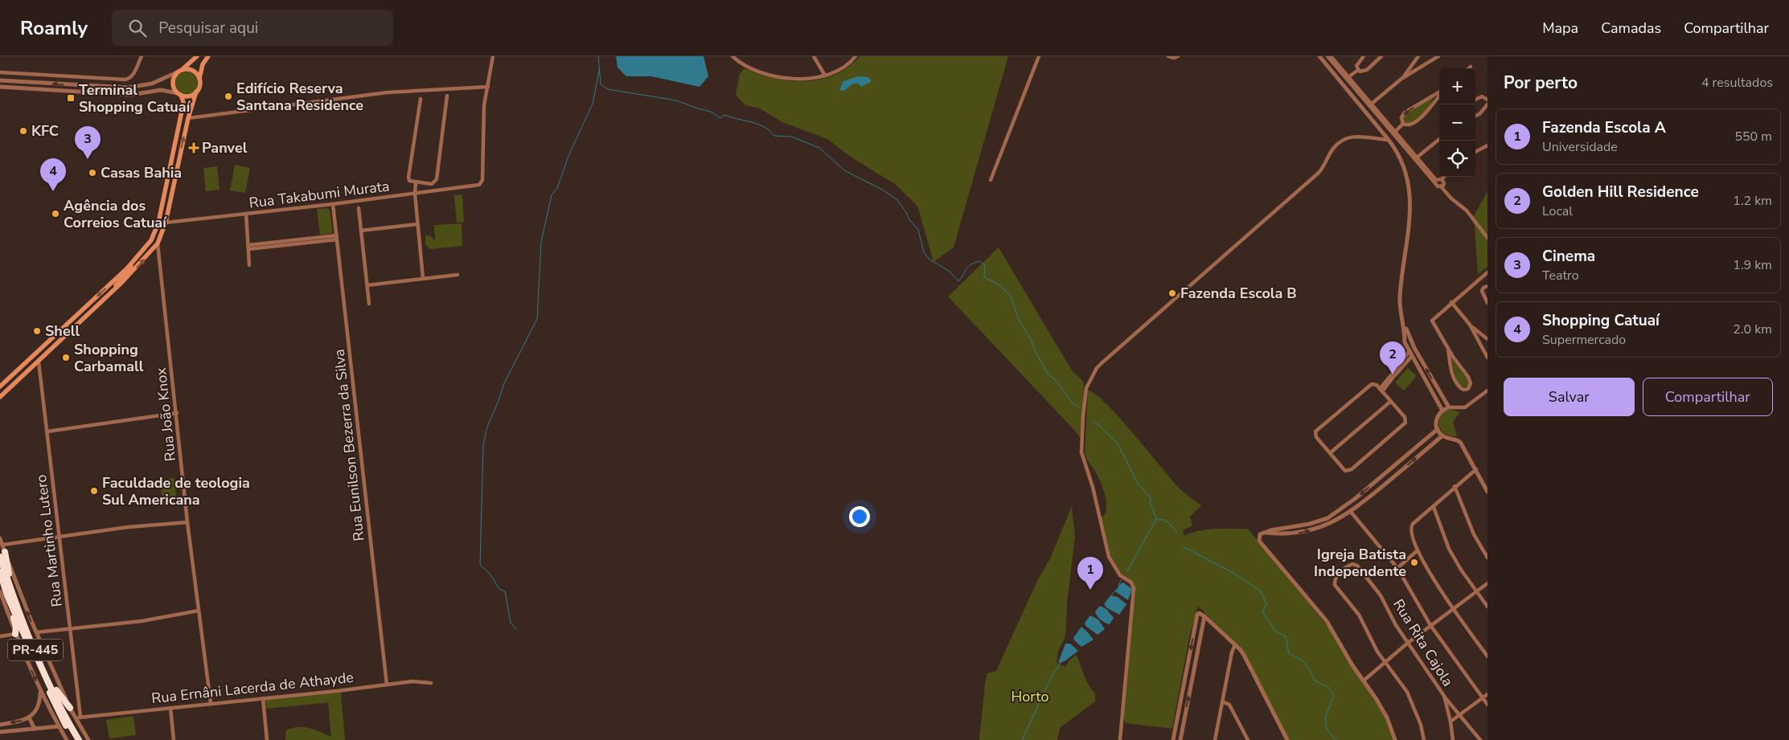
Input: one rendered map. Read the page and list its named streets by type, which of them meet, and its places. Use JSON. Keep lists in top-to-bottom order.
{
  "streets": {
    "highway": ["PR-445"],
    "street": [
      "Rua Takabumi Murata",
      "Rua João Knox",
      "Rua Eunilson Bezerra da Silva",
      "Rua Martinho Lutero",
      "Rua Rita Cajola",
      "Rua Ernâni Lacerda de Athayde"
    ]
  },
  "crossings": [
    ["Rua Takabumi Murata", "Rua Eunilson Bezerra da Silva"],
    ["Rua João Knox", "Rua Ernâni Lacerda de Athayde"],
    ["Rua Eunilson Bezerra da Silva", "Rua Ernâni Lacerda de Athayde"],
    ["Rua Martinho Lutero", "PR-445"],
    ["Rua Martinho Lutero", "Rua Ernâni Lacerda de Athayde"],
    ["PR-445", "Rua Ernâni Lacerda de Athayde"]
  ],
  "parks": ["Horto"],
  "places": {
    "other": [
      "Edifício Reserva Santana Residence",
      "KFC",
      "Casas Bahia",
      "Agência dos Correios Catuaí",
      "Fazenda Escola B",
      "Shell",
      "Shopping Carbamall",
      "Faculdade de teologia Sul Americana",
      "Igreja Batista Independente"
    ],
    "transit": ["Terminal Shopping Catuaí"],
    "health": ["Panvel"]
  },
  "page": {
    "header": "Roamly",
    "search": "Pesquisar aqui",
    "nav": ["Mapa", "Camadas", "Compartilhar"],
    "heading": ["Por perto", "4 resultados"],
    "map_buttons": ["+", "−"],
    "list": [
      {
        "mark": "1",
        "name": "Fazenda Escola A",
        "note": "Universidade",
        "value": "550 m"
      },
      {
        "mark": "2",
        "name": "Golden Hill Residence",
        "note": "Local",
        "value": "1.2 km"
      },
      {
        "mark": "3",
        "name": "Cinema",
        "note": "Teatro",
        "value": "1.9 km"
      },
      {
        "mark": "4",
        "name": "Shopping Catuaí",
        "note": "Supermercado",
        "value": "2.0 km"
      }
    ],
    "pins": [
      "3",
      "4",
      "2",
      "1"
    ],
    "buttons": ["Salvar", "Compartilhar"]
  }
}
